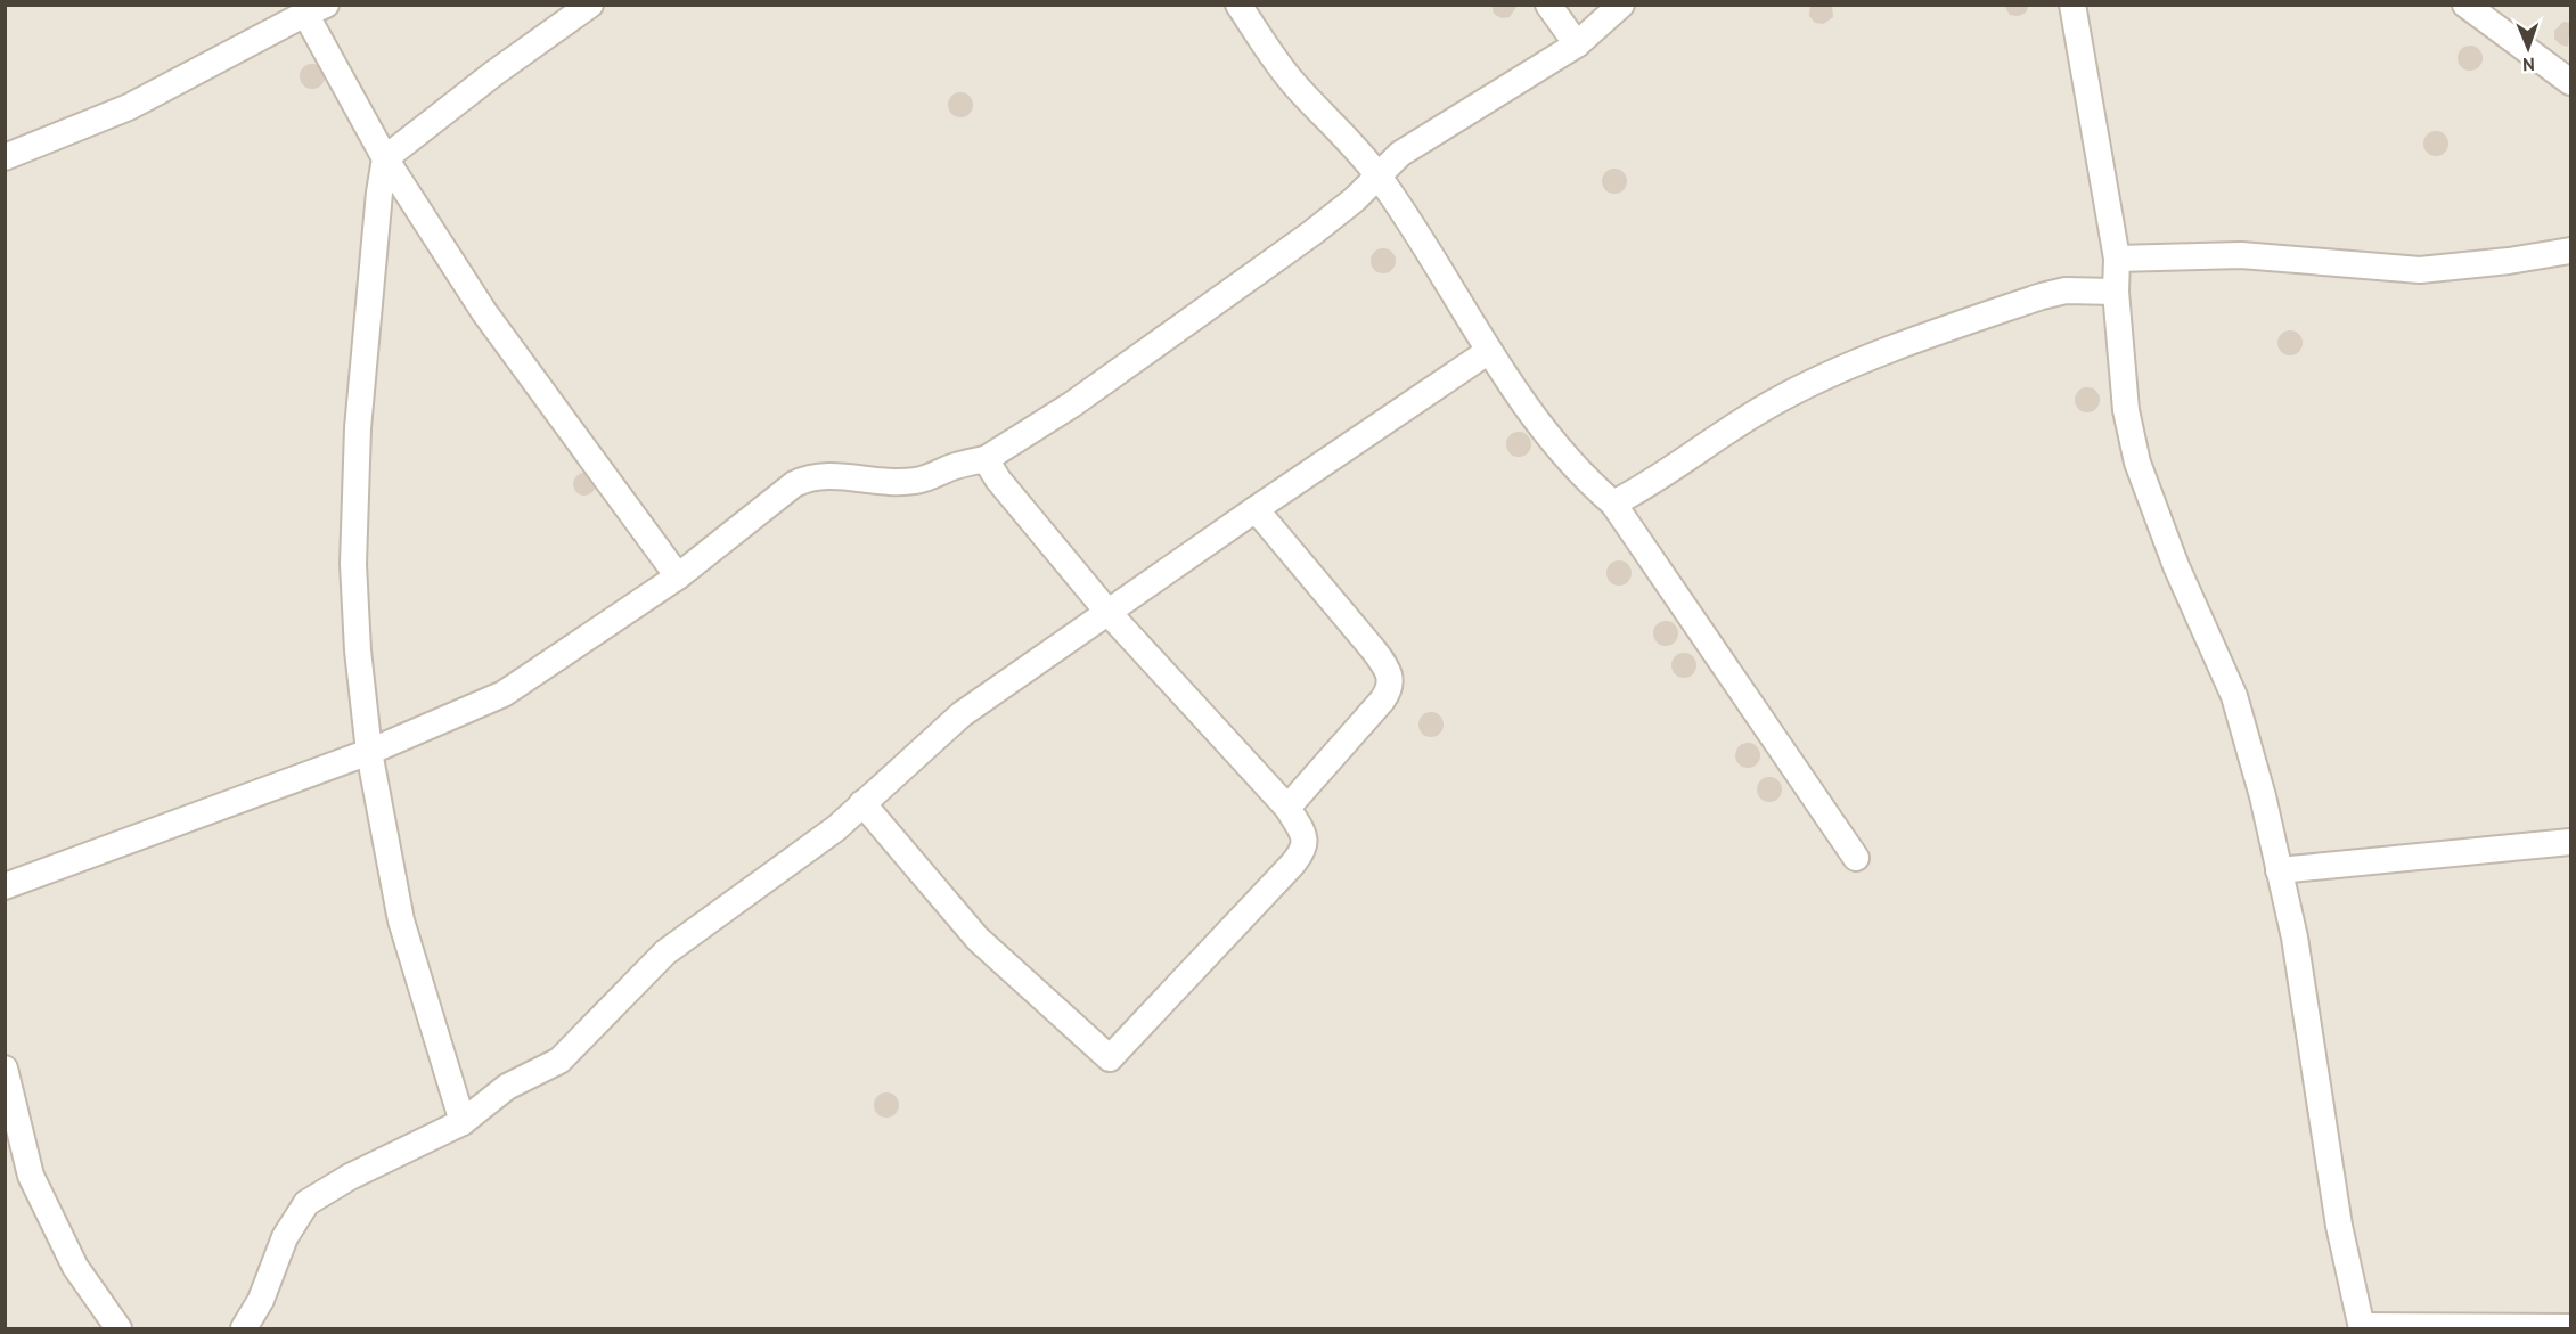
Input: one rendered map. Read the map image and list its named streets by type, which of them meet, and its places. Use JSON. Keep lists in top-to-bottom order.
{
  "north": "bottom"
}
